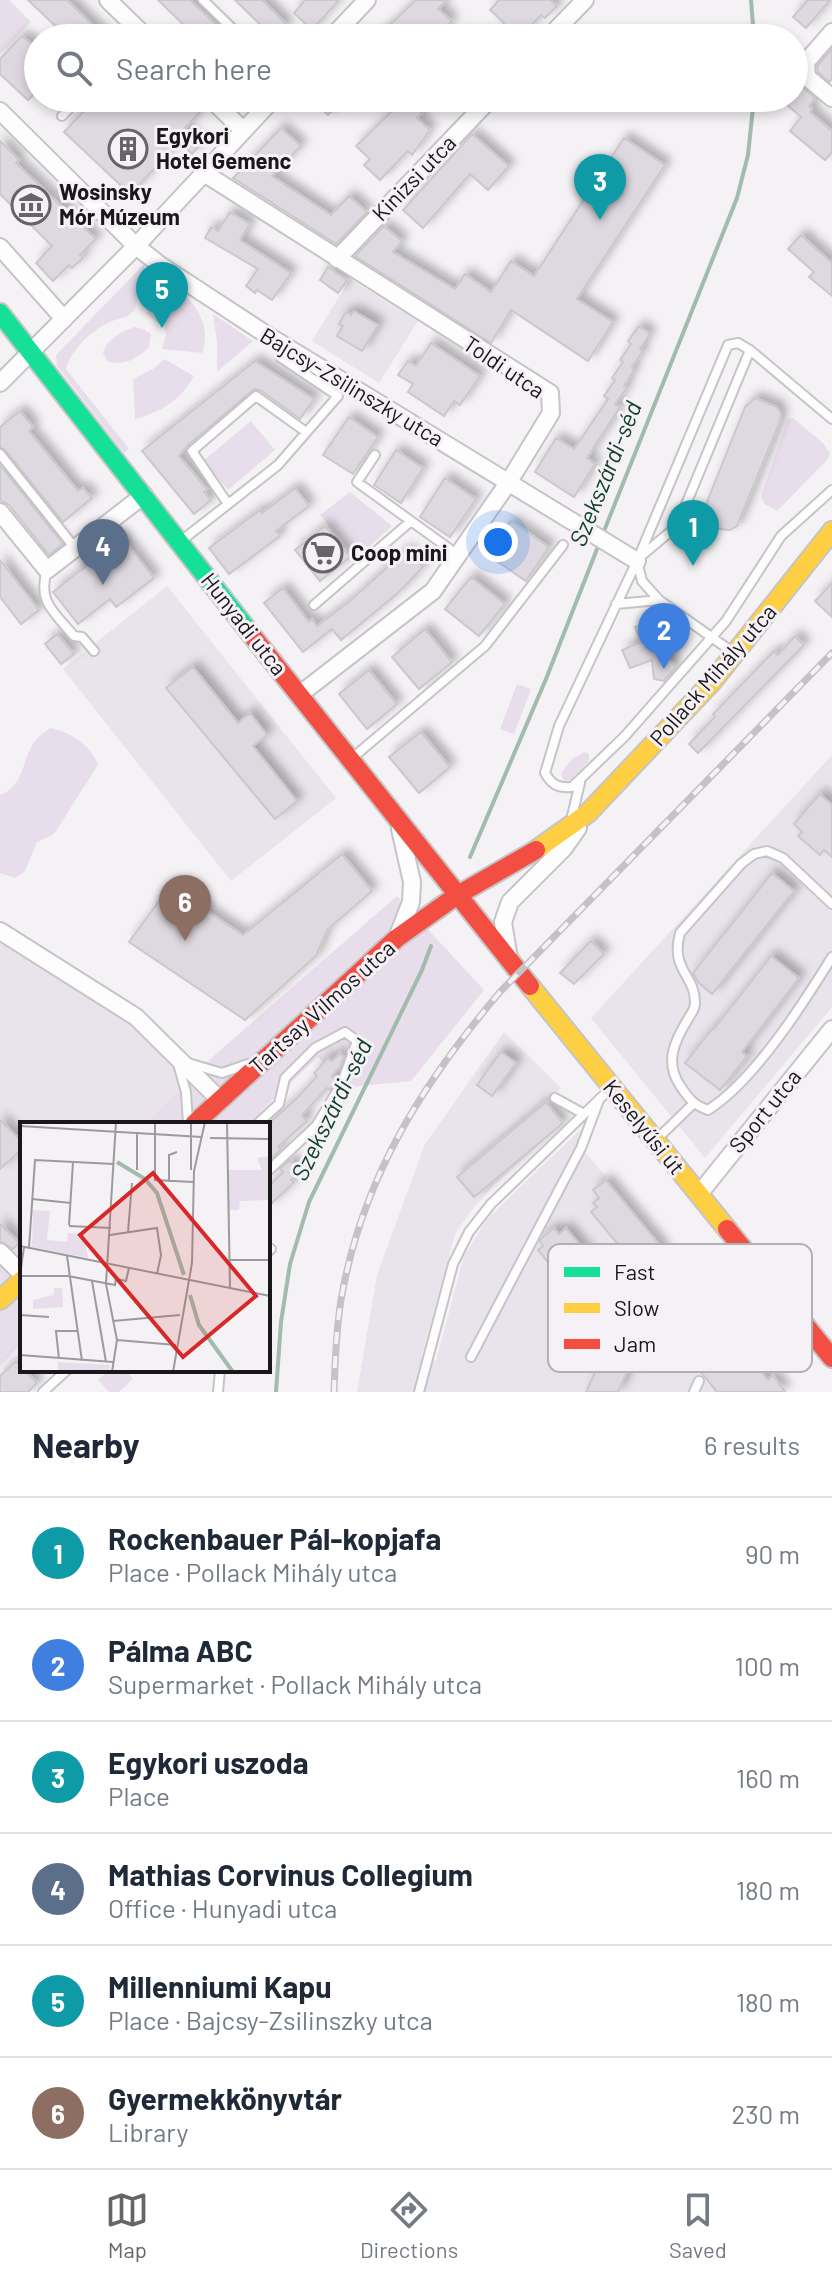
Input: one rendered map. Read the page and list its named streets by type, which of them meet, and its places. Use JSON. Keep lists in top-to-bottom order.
{
  "streets": {
    "street": [
      "Kinizsi utca",
      "Toldi utca",
      "Bajcsy-Zsilinszky utca",
      "Hunyadi utca",
      "Pollack Mihály utca",
      "Tartsay Vilmos utca",
      "Sport utca",
      "Keselyűsi út"
    ]
  },
  "crossings": [
    ["Kinizsi utca", "Toldi utca"],
    ["Toldi utca", "Bajcsy-Zsilinszky utca"],
    ["Toldi utca", "Hunyadi utca"],
    ["Hunyadi utca", "Pollack Mihály utca"],
    ["Hunyadi utca", "Tartsay Vilmos utca"],
    ["Hunyadi utca", "Keselyűsi út"],
    ["Pollack Mihály utca", "Tartsay Vilmos utca"],
    ["Pollack Mihály utca", "Keselyűsi út"],
    ["Tartsay Vilmos utca", "Keselyűsi út"],
    ["Sport utca", "Keselyűsi út"]
  ],
  "water": ["Szekszárdi-séd"],
  "places": {
    "building": ["Egykori Hotel Gemenc"],
    "museum": ["Wosinsky Mór Múzeum"],
    "supermarket": ["Coop mini"]
  },
  "legend": ["Fast", "Slow", "Jam"],
  "page": {
    "search": "Search here",
    "pins": [
      "3",
      "5",
      "1",
      "4",
      "2",
      "6"
    ],
    "heading": ["Nearby", "6 results"],
    "list": [
      {
        "mark": "1",
        "name": "Rockenbauer Pál-kopjafa",
        "note": "Place · Pollack Mihály utca",
        "value": "90 m"
      },
      {
        "mark": "2",
        "name": "Pálma ABC",
        "note": "Supermarket · Pollack Mihály utca",
        "value": "100 m"
      },
      {
        "mark": "3",
        "name": "Egykori uszoda",
        "note": "Place",
        "value": "160 m"
      },
      {
        "mark": "4",
        "name": "Mathias Corvinus Collegium",
        "note": "Office · Hunyadi utca",
        "value": "180 m"
      },
      {
        "mark": "5",
        "name": "Millenniumi Kapu",
        "note": "Place · Bajcsy-Zsilinszky utca",
        "value": "180 m"
      },
      {
        "mark": "6",
        "name": "Gyermekkönyvtár",
        "note": "Library",
        "value": "230 m"
      }
    ],
    "nav": ["Map", "Directions", "Saved"]
  }
}
